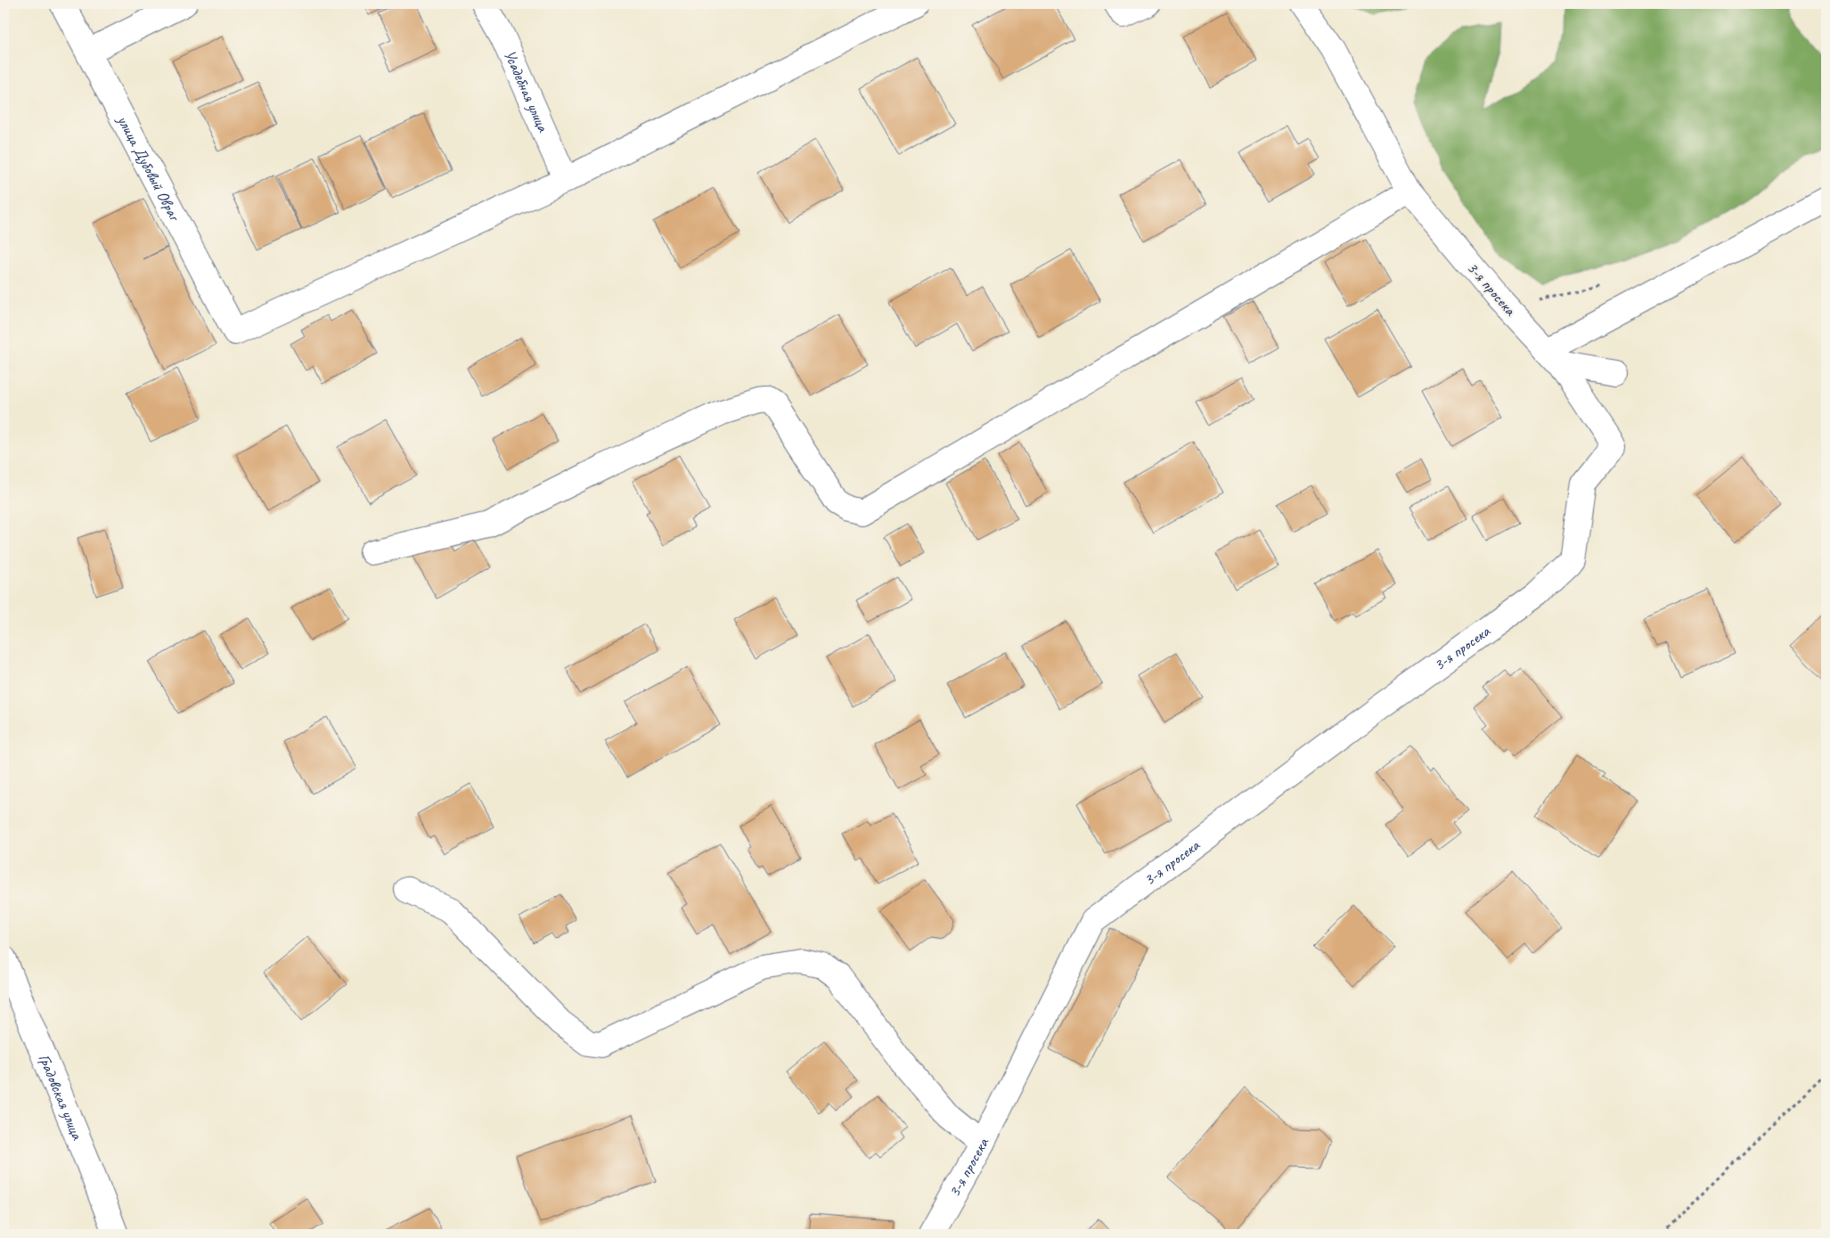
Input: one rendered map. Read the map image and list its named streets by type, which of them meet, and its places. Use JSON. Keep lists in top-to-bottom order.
{
  "streets": {
    "street": [
      "Усадебная улица",
      "улица Дубовый Овраг",
      "3-я просека",
      "Градовская улица"
    ]
  },
  "crossings": [
    ["Усадебная улица", "улица Дубовый Овраг"]
  ]
}
